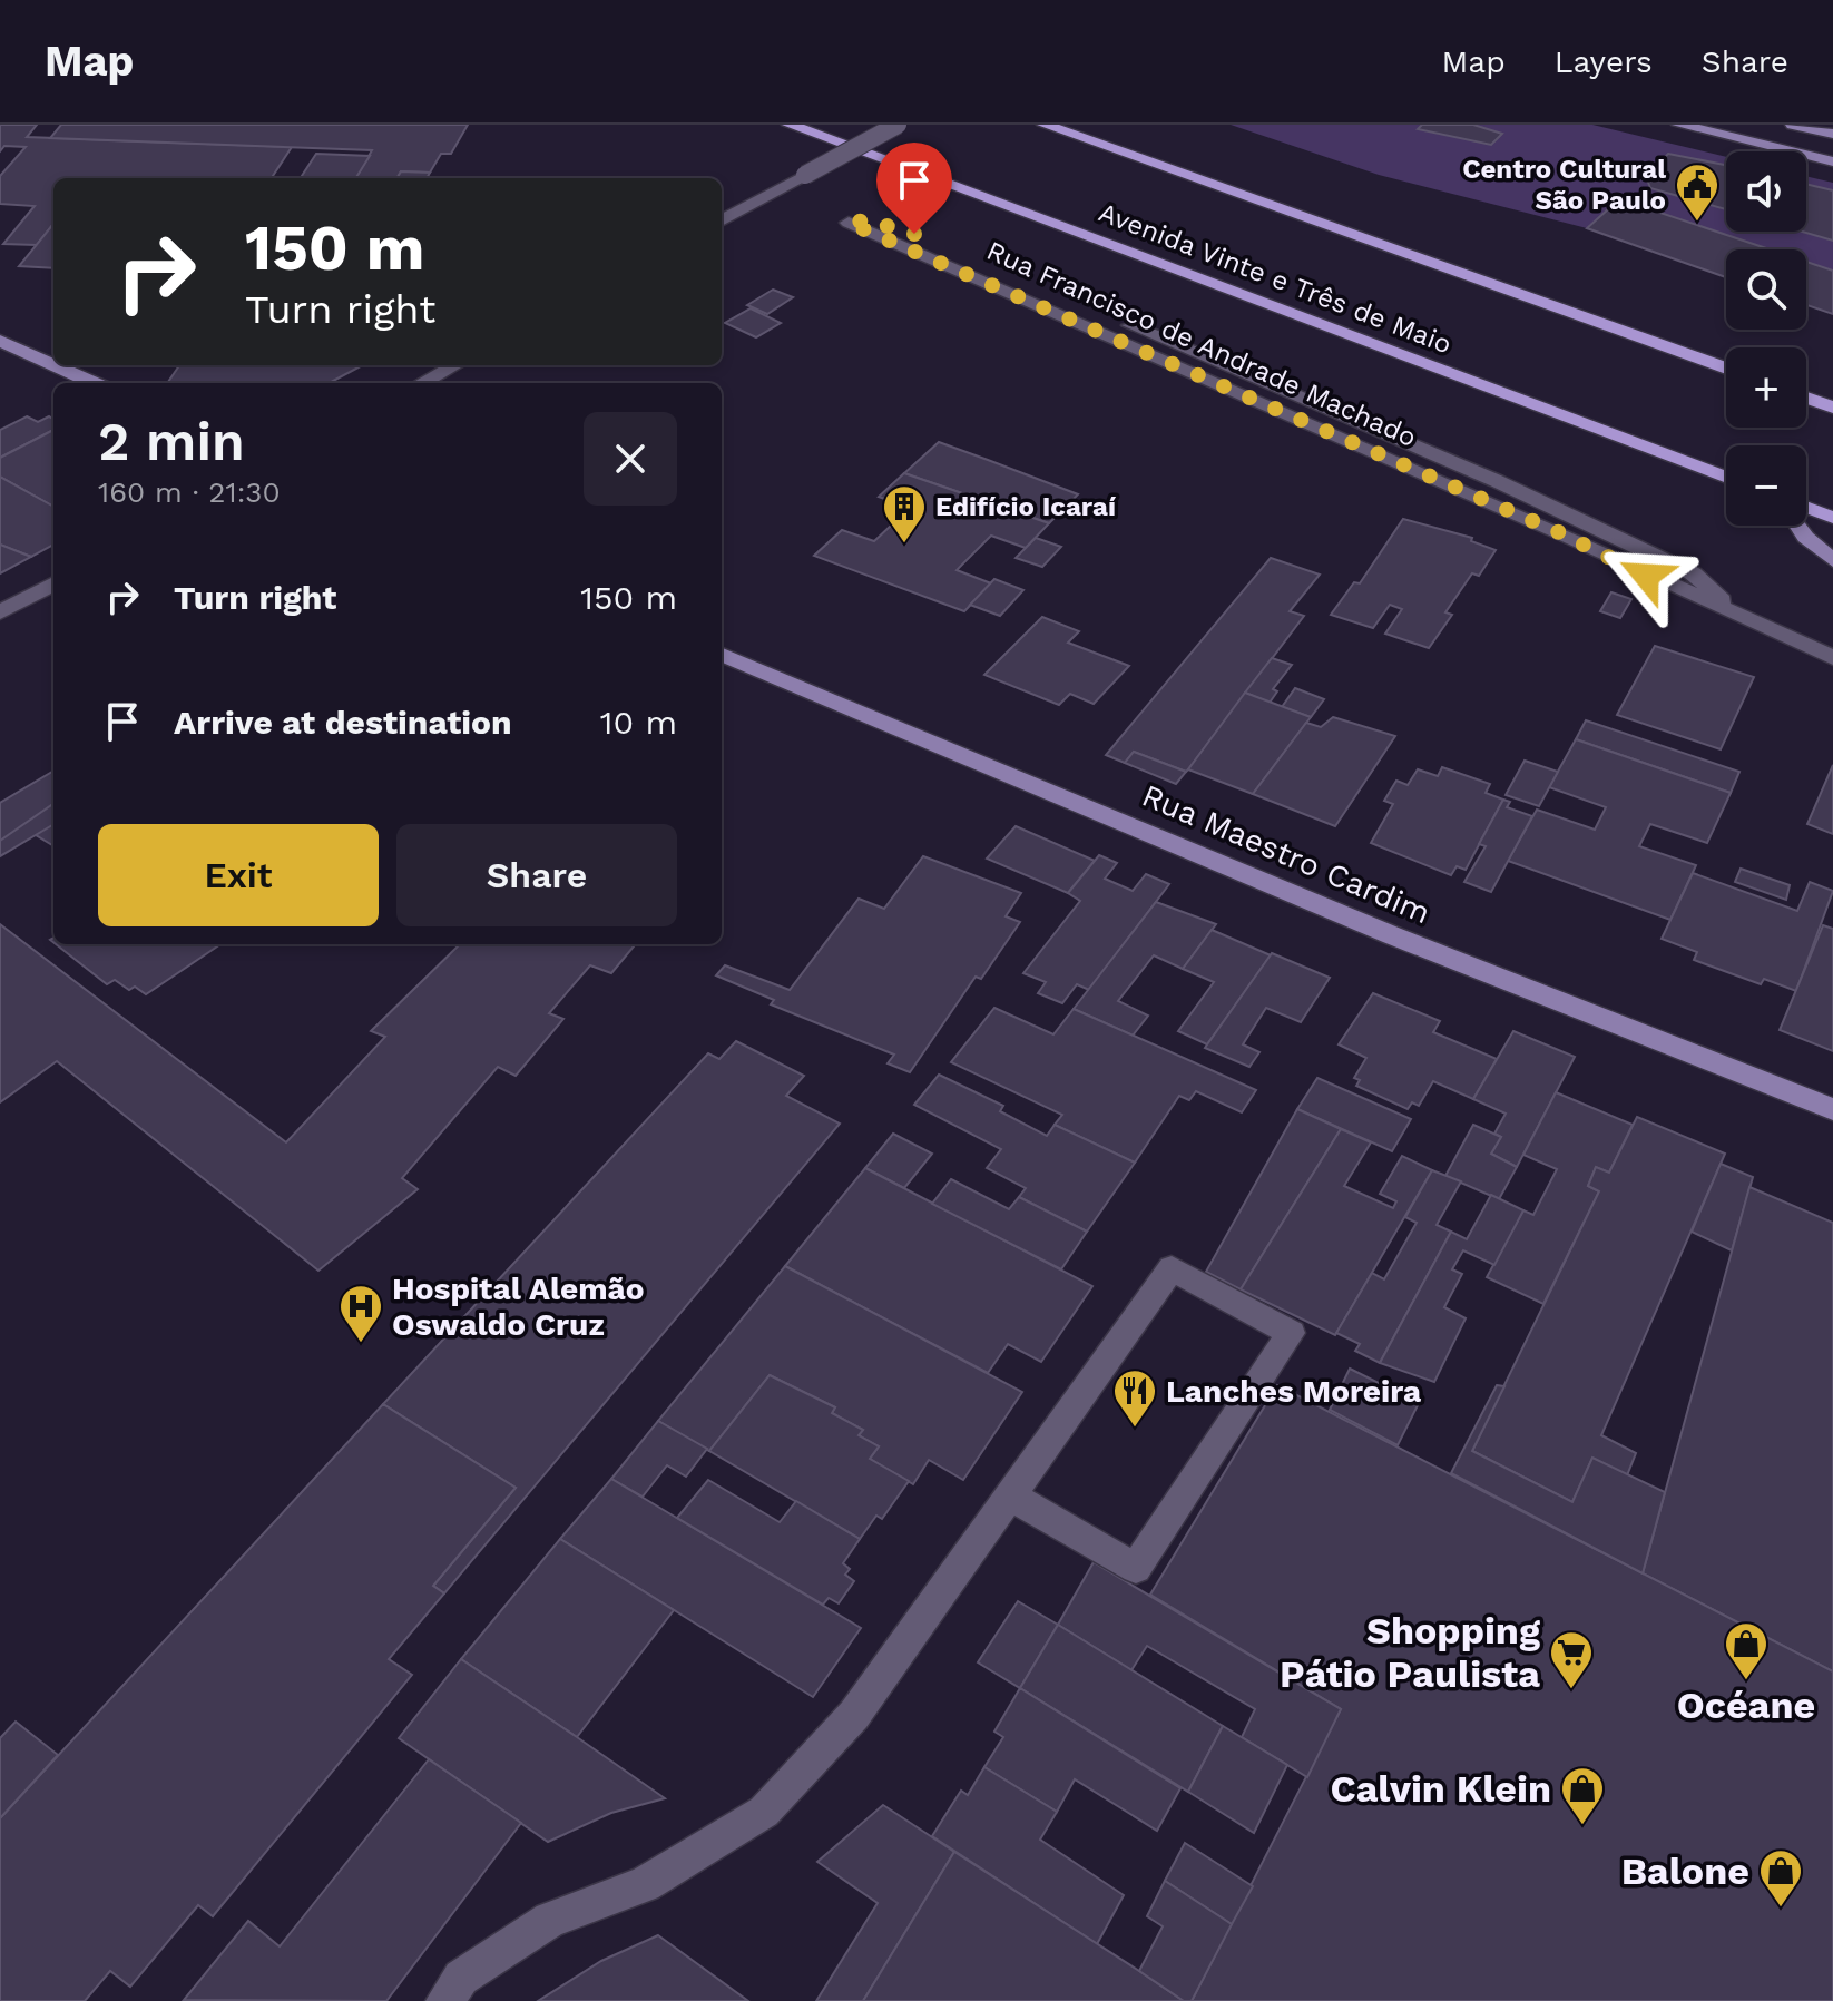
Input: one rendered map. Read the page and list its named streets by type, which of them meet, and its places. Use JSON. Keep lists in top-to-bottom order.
{
  "streets": {
    "highway": ["Avenida Vinte e Três de Maio"],
    "main road": ["Rua Maestro Cardim"],
    "street": ["Rua Francisco de Andrade Machado"]
  },
  "places": {
    "public building": ["Centro Cultural São Paulo"],
    "building": ["Edifício Icaraí"],
    "hospital": ["Hospital Alemão Oswaldo Cruz"],
    "restaurant": ["Lanches Moreira"],
    "shop": ["Océane", "Calvin Klein", "Balone"],
    "supermarket": ["Shopping Pátio Paulista"]
  },
  "page": {
    "header": "Map",
    "nav": ["Map", "Layers", "Share"],
    "map_buttons": ["+", "−"],
    "turn": ["150 m", "Turn right"],
    "heading": ["2 min", "160 m · 21:30"],
    "list": [
      {
        "name": "Turn right",
        "value": "150 m"
      },
      {
        "name": "Arrive at destination",
        "value": "10 m"
      }
    ],
    "buttons": ["Exit", "Share"]
  }
}
